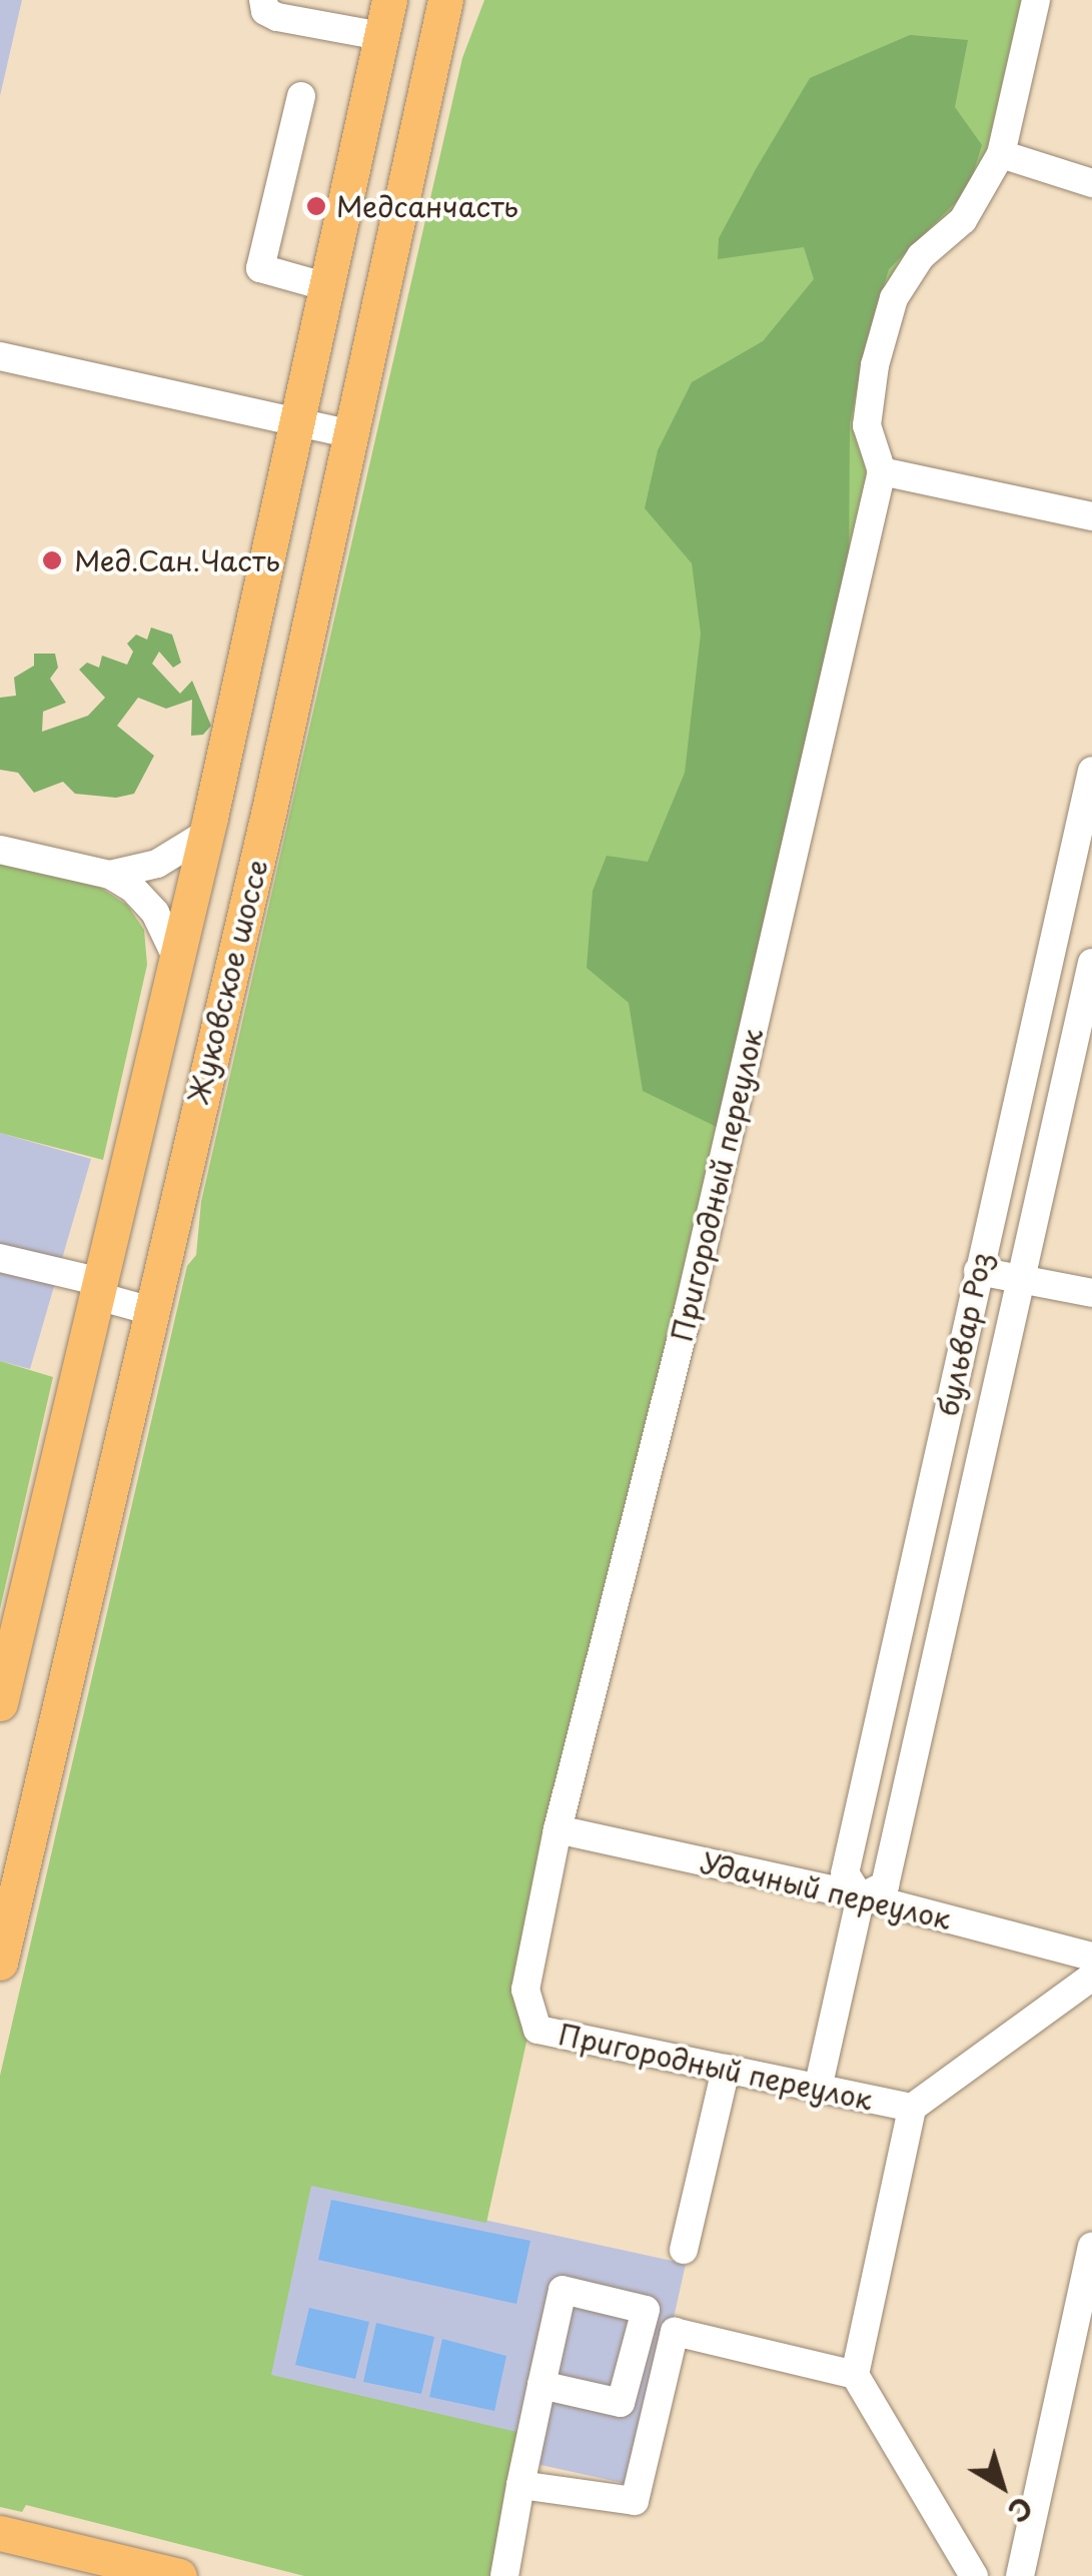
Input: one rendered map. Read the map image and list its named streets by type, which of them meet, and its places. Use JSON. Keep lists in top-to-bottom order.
{
  "streets": {
    "main road": ["Жуковское шоссе"],
    "street": ["Пригородный переулок", "бульвар Роз", "Удачный переулок"]
  },
  "crossings": [
    ["Пригородный переулок", "Удачный переулок"],
    ["бульвар Роз", "Удачный переулок"]
  ],
  "places": ["Медсанчасть", "Мед.Сан.Часть"],
  "north": "bottom right"
}
